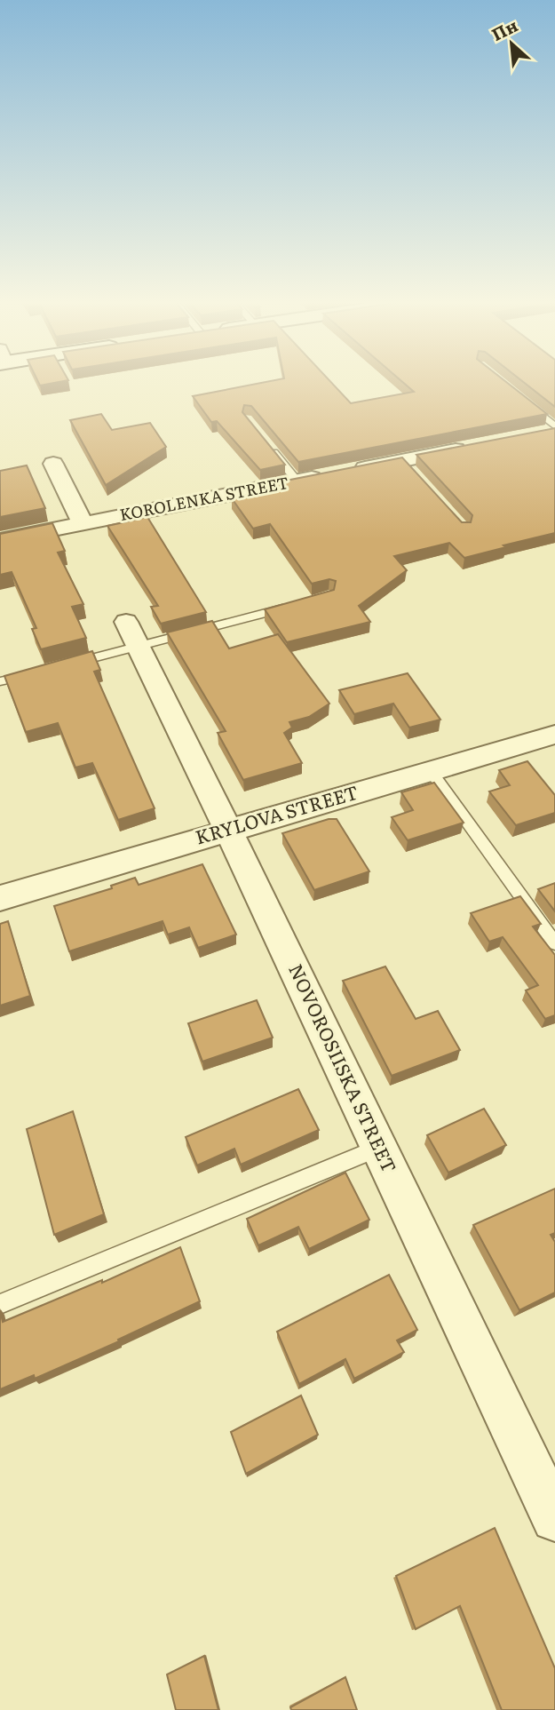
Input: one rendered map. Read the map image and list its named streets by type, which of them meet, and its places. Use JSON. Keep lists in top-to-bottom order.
{
  "streets": {
    "street": ["KOROLENKA STREET", "KRYLOVA STREET", "NOVOROSIISKA STREET"]
  },
  "crossings": [
    ["KRYLOVA STREET", "NOVOROSIISKA STREET"]
  ],
  "north": "top left"
}
